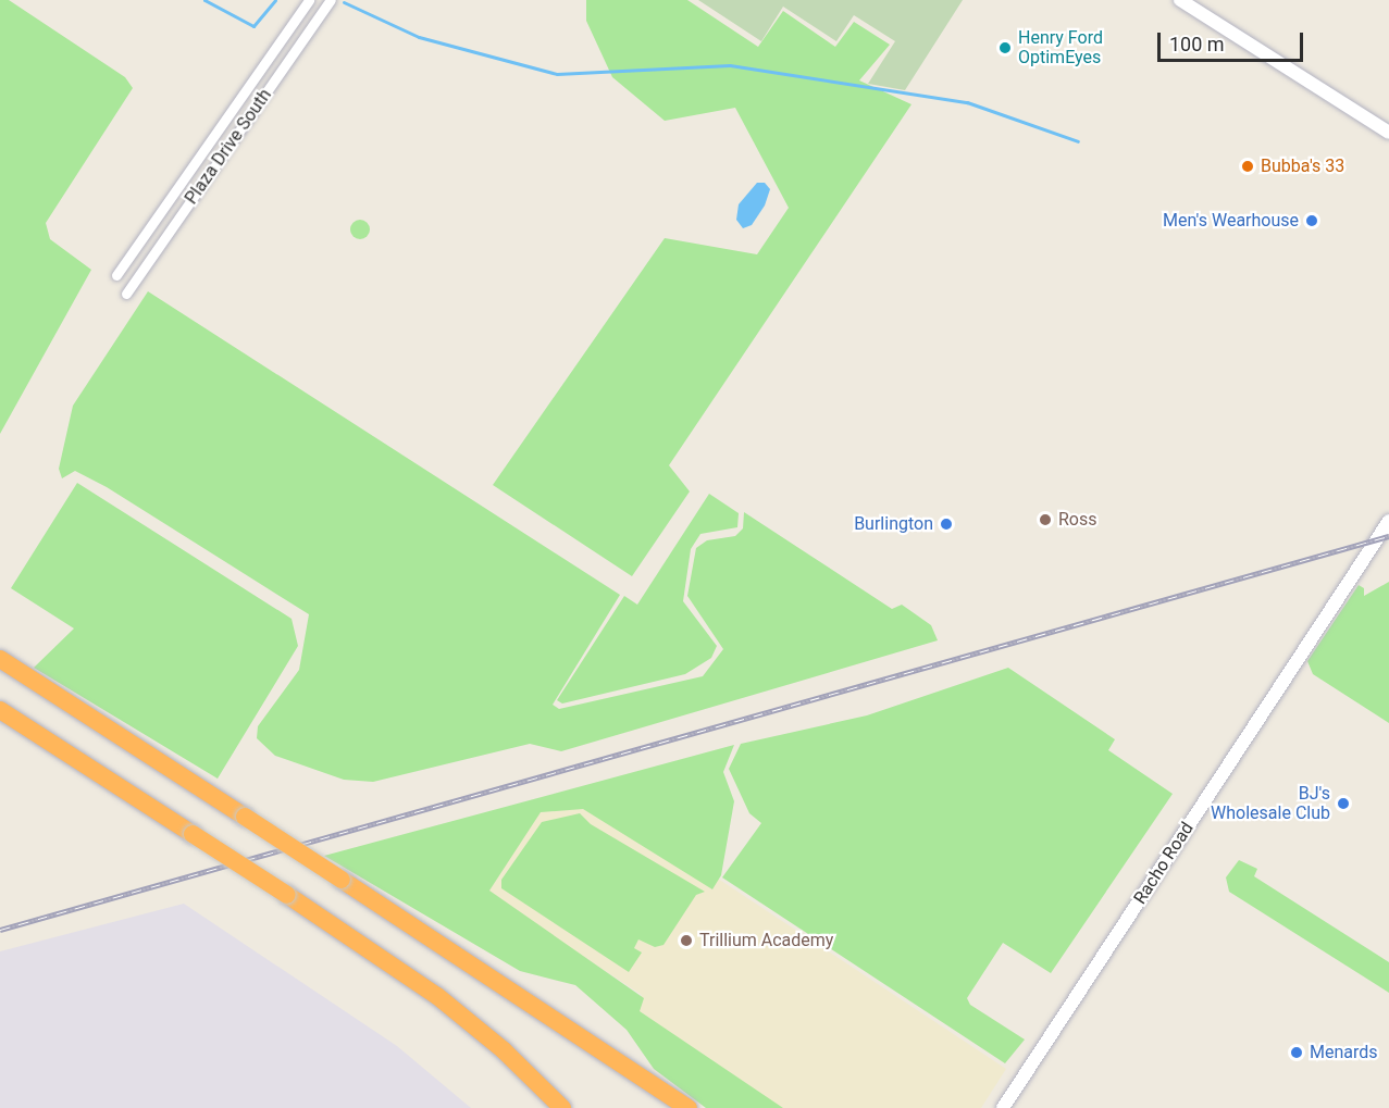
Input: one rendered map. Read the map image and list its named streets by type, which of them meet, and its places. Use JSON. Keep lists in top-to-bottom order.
{
  "streets": {
    "street": ["Plaza Drive South", "Racho Road"]
  },
  "places": [
    "Henry Ford OptimEyes",
    "Bubba's 33",
    "Men's Wearhouse",
    "Ross",
    "Burlington",
    "BJ's Wholesale Club",
    "Trillium Academy",
    "Menards"
  ],
  "scale_bar": "100 m"
}
